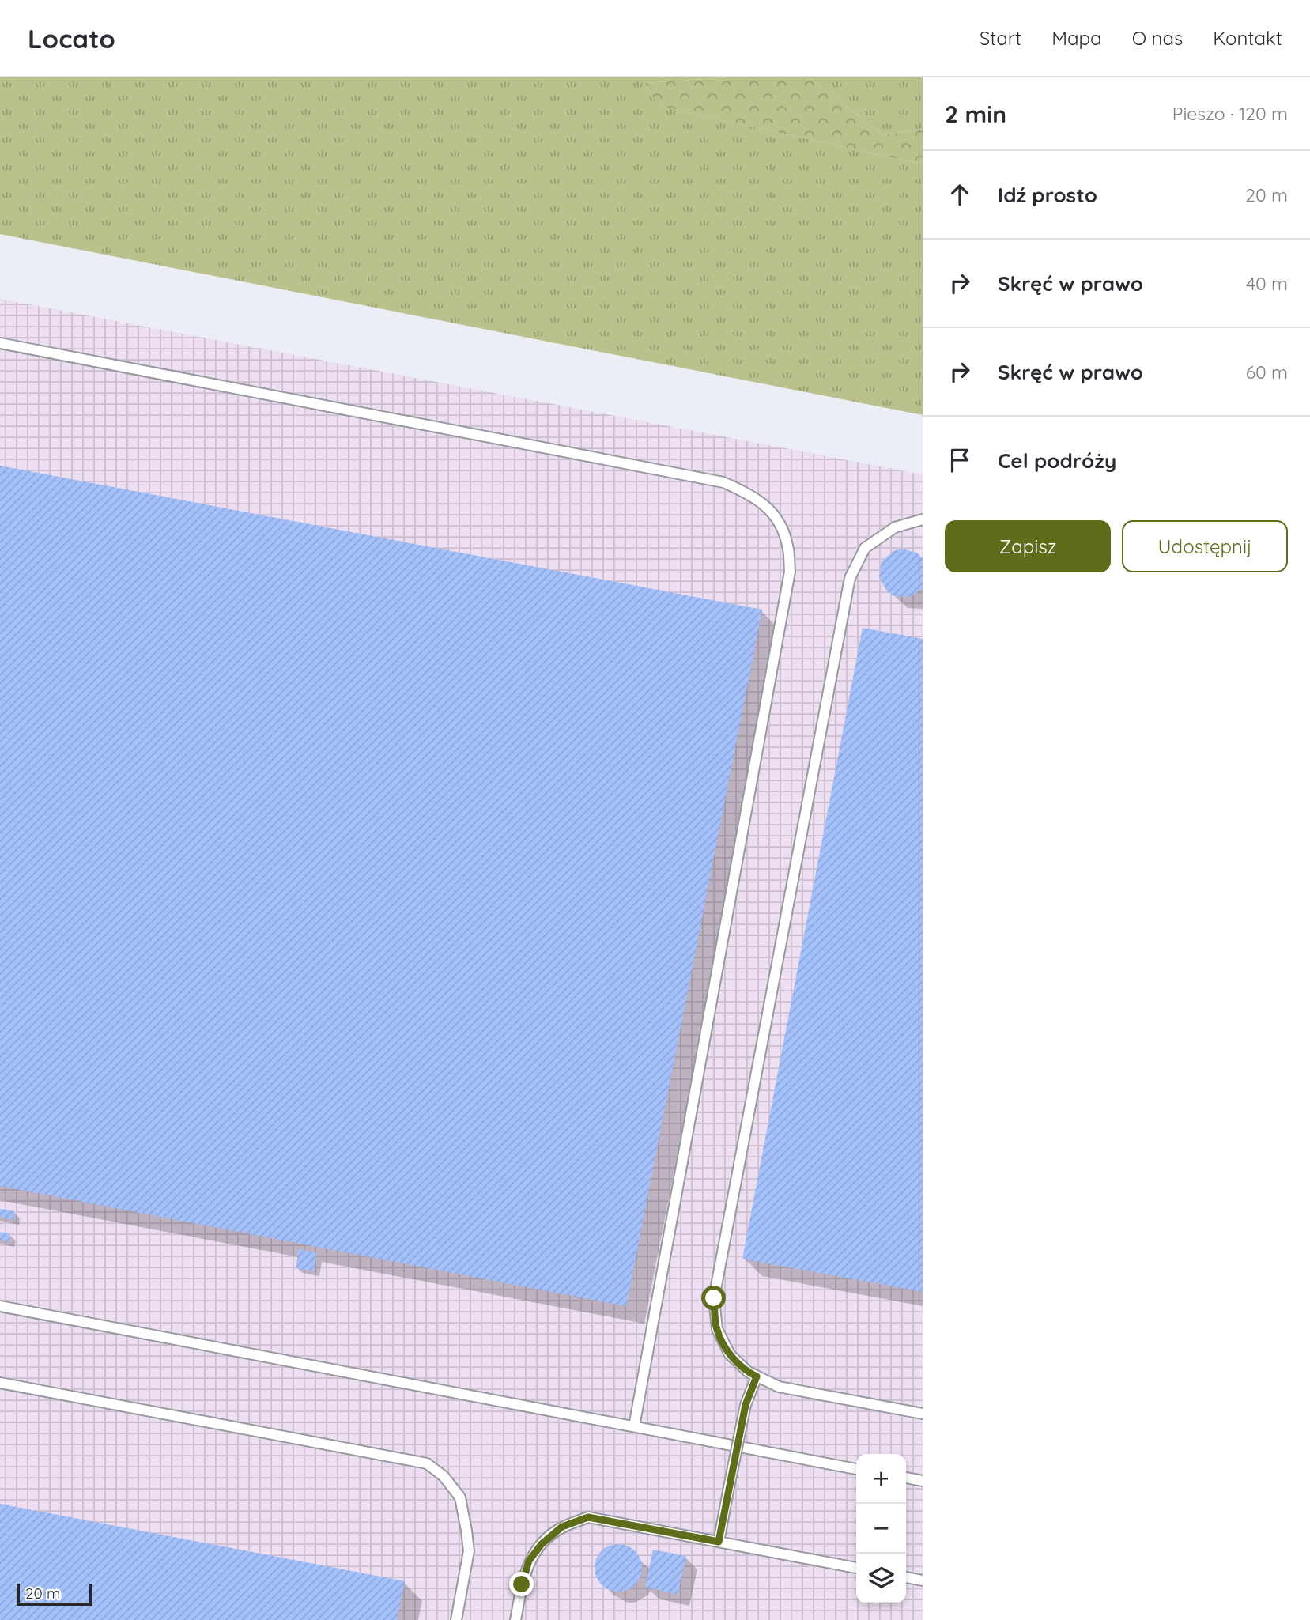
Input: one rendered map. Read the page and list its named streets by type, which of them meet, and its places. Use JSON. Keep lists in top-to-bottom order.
{
  "scale_bar": "20 m",
  "page": {
    "header": "Locato",
    "nav": [
      "Start",
      "Mapa",
      "O nas",
      "Kontakt"
    ],
    "heading": ["2 min", "Pieszo · 120 m"],
    "list": [
      ["Idź prosto", "20 m"],
      ["Skręć w prawo", "40 m"],
      ["Skręć w prawo", "60 m"],
      "Cel podróży"
    ],
    "buttons": ["Zapisz", "Udostępnij"],
    "map_buttons": ["+", "−"],
    "scale": "20 m"
  }
}
